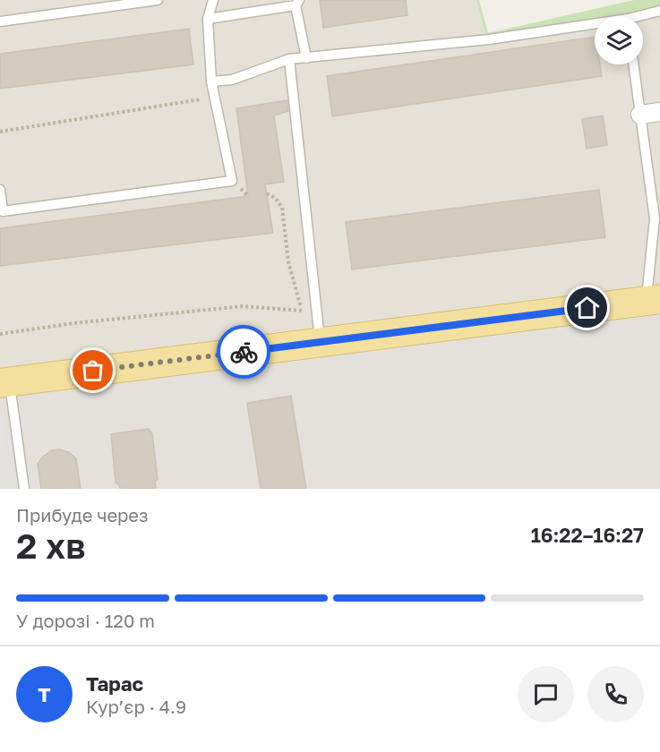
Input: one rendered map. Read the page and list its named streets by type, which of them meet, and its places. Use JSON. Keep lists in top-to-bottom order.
{
  "page": {
    "heading": ["2 хв", "Прибуде через", "16:22–16:27"],
    "panel": ["Тарас", "Кур’єр · 4.9"],
    "bar": "У дорозі · 120 m",
    "round": "Т"
  }
}
